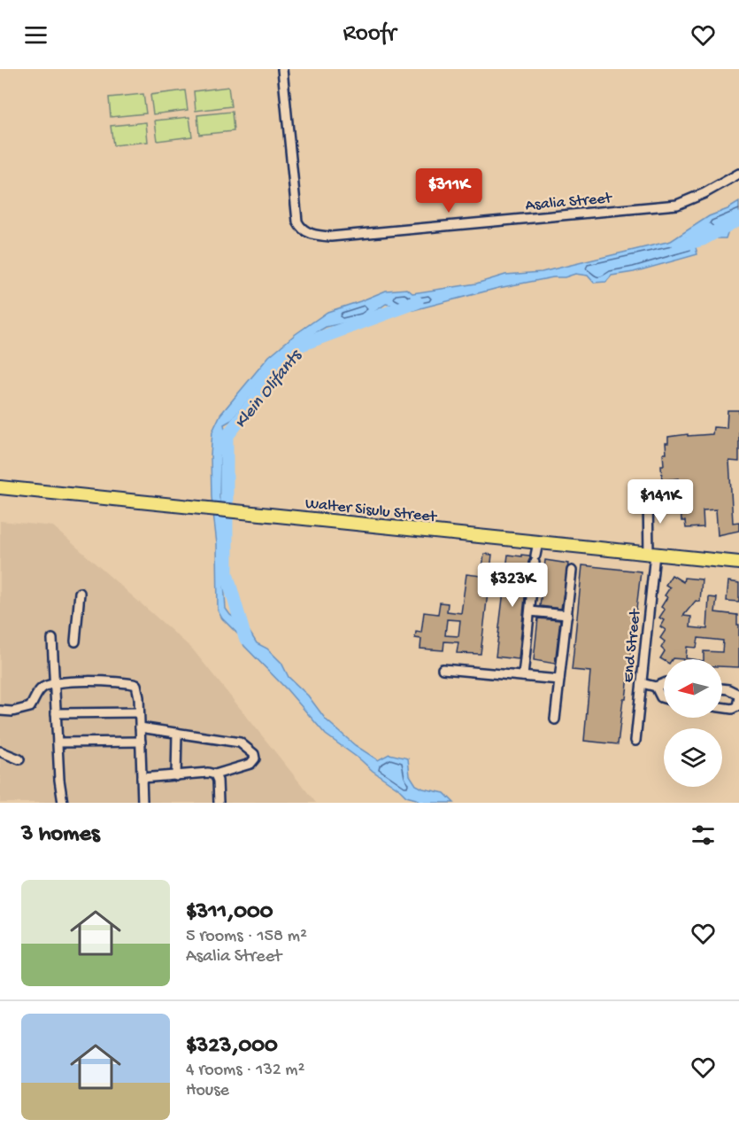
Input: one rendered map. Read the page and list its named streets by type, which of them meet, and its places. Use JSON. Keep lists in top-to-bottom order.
{
  "streets": {
    "highway": ["Walter Sisulu Street"],
    "street": ["Asalia Street", "End Street"]
  },
  "crossings": [
    ["Walter Sisulu Street", "End Street"]
  ],
  "water": ["Klein Olifants"],
  "north": "left",
  "page": {
    "header": "Roofr",
    "price": ["$311K", "$141K", "$323K"],
    "heading": "3 homes",
    "list": [
      {
        "name": "$311,000",
        "note": "5 rooms · 158 m² · Asalia Street"
      },
      {
        "name": "$323,000",
        "note": "4 rooms · 132 m² · House"
      }
    ]
  }
}
